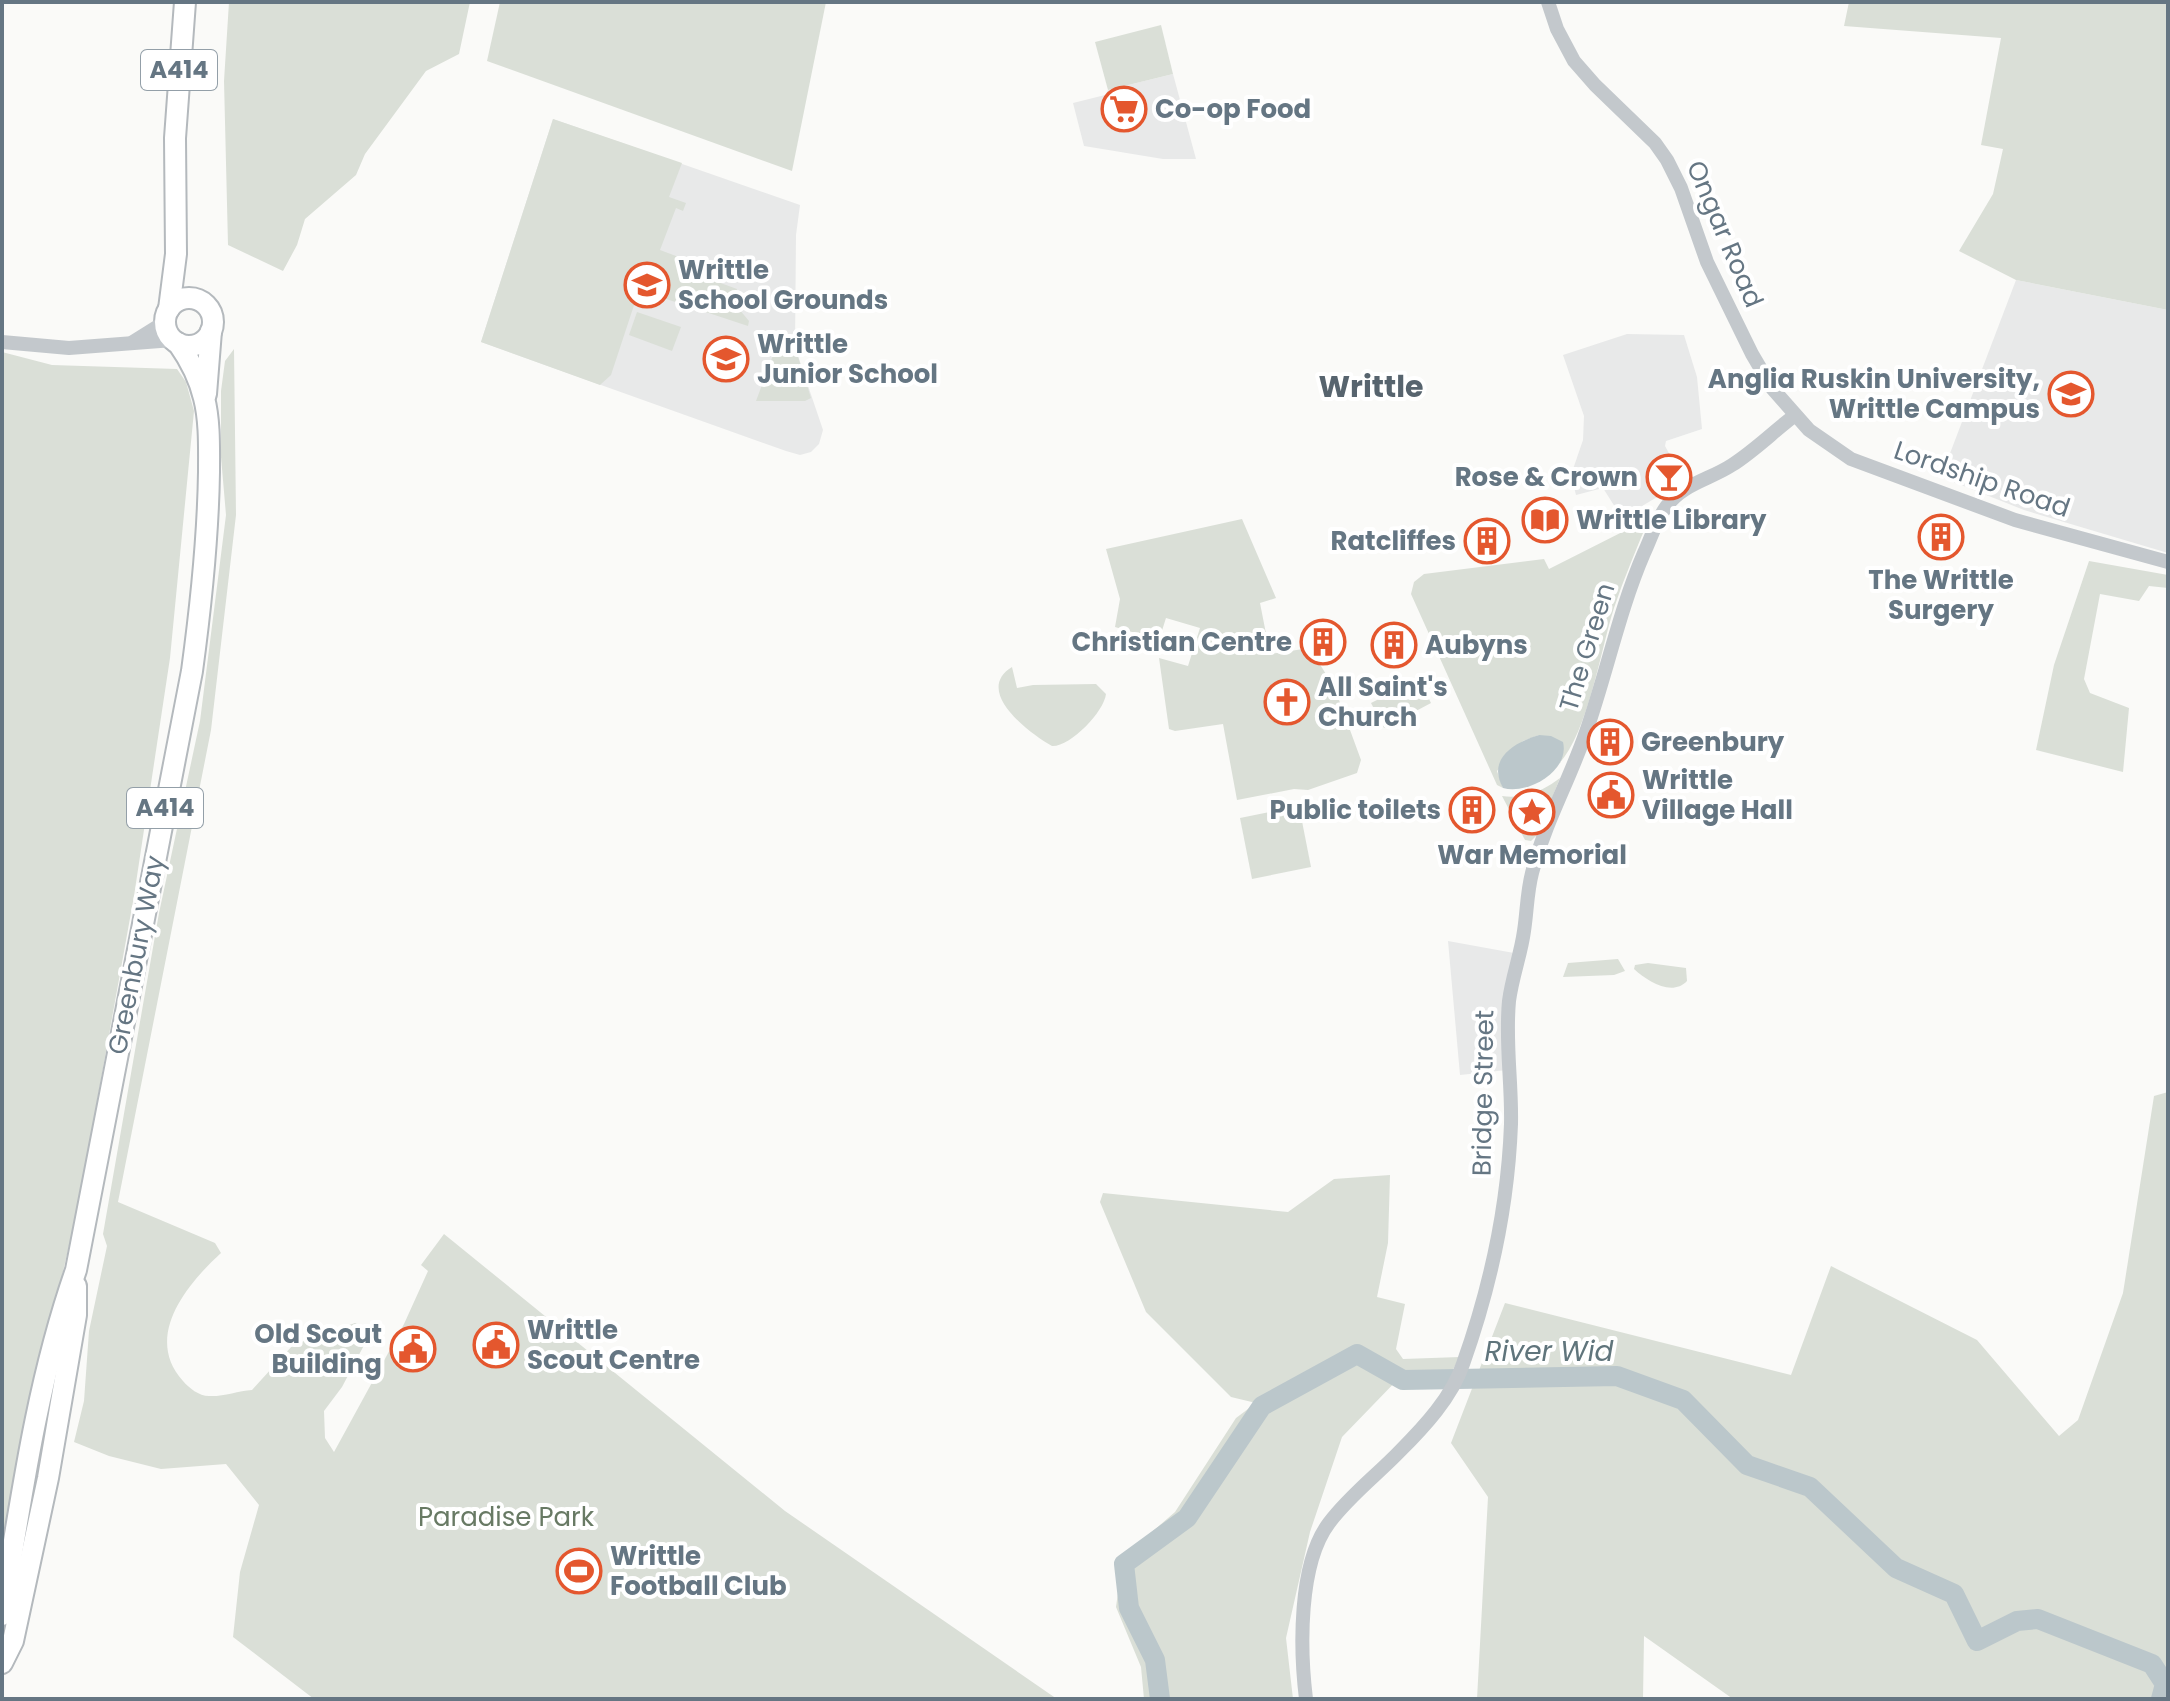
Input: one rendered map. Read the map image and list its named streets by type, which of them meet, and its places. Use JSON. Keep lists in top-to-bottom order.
{
  "streets": {
    "highway": ["A414", "Greenbury Way"],
    "street": [
      "Ongar Road",
      "Lordship Road",
      "The Green",
      "Bridge Street"
    ]
  },
  "crossings": [
    ["A414", "Greenbury Way"],
    ["Ongar Road", "Lordship Road"],
    ["Ongar Road", "The Green"],
    ["Lordship Road", "The Green"],
    ["The Green", "Bridge Street"]
  ],
  "districts": ["Writtle"],
  "water": ["River Wid"],
  "parks": ["Paradise Park"],
  "places": {
    "supermarket": ["Co-op Food"],
    "school or university": ["Writtle School Grounds", "Writtle Junior School", "Anglia Ruskin University, Writtle Campus"],
    "bar": ["Rose & Crown"],
    "library": ["Writtle Library"],
    "building": [
      "The Writtle Surgery",
      "Ratcliffes",
      "Christian Centre",
      "Aubyns",
      "Greenbury",
      "Public toilets"
    ],
    "church": ["All Saint's Church"],
    "public building": ["Writtle Village Hall", "Writtle Scout Centre", "Old Scout Building"],
    "place": ["War Memorial"],
    "sports": ["Writtle Football Club"]
  }
}
